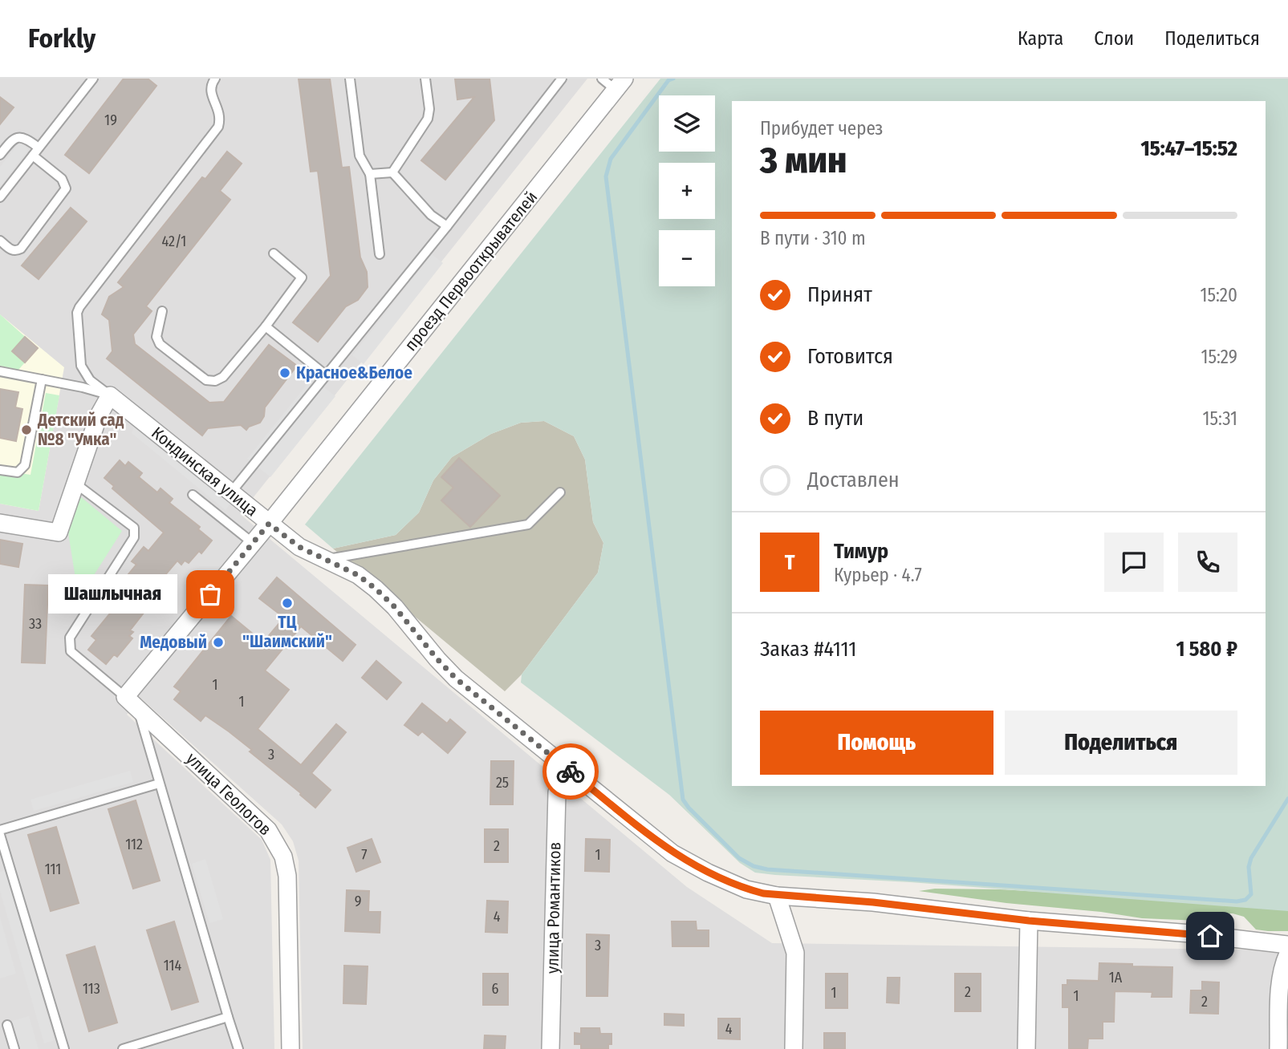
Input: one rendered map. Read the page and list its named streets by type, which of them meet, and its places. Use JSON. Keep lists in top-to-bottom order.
{
  "streets": {
    "street": [
      "проезд Первооткрывателей",
      "Кондинская улица",
      "улица Геологов",
      "улица Романтиков"
    ]
  },
  "crossings": [
    ["проезд Первооткрывателей", "Кондинская улица"],
    ["проезд Первооткрывателей", "улица Геологов"],
    ["Кондинская улица", "улица Романтиков"]
  ],
  "places": [
    "Красное&Белое",
    "Детский сад №8 \"Умка\"",
    "Шашлычная",
    "ТЦ \"Шаимский\"",
    "Медовый"
  ],
  "house_numbers": [
    "19",
    "42/1",
    "33",
    "1",
    "1",
    "3",
    "25",
    "112",
    "2",
    "7",
    "1",
    "111",
    "9",
    "4",
    "3",
    "114",
    "1А",
    "113",
    "6",
    "2",
    "1",
    "1",
    "2",
    "4"
  ],
  "page": {
    "header": "Forkly",
    "nav": ["Карта", "Слои", "Поделиться"],
    "map_buttons": ["+", "−"],
    "heading": ["3 мин", "Прибудет через", "15:47–15:52"],
    "panel": [
      "Тимур",
      "Курьер · 4.7",
      "Заказ #4111",
      "1 580 ₽"
    ],
    "bar": "В пути · 310 m",
    "list": [
      ["Принят", "15:20"],
      ["Готовится", "15:29"],
      ["В пути", "15:31"],
      "Доставлен"
    ],
    "round": "Т",
    "bubble": "Шашлычная",
    "buttons": ["Помощь", "Поделиться"]
  }
}
